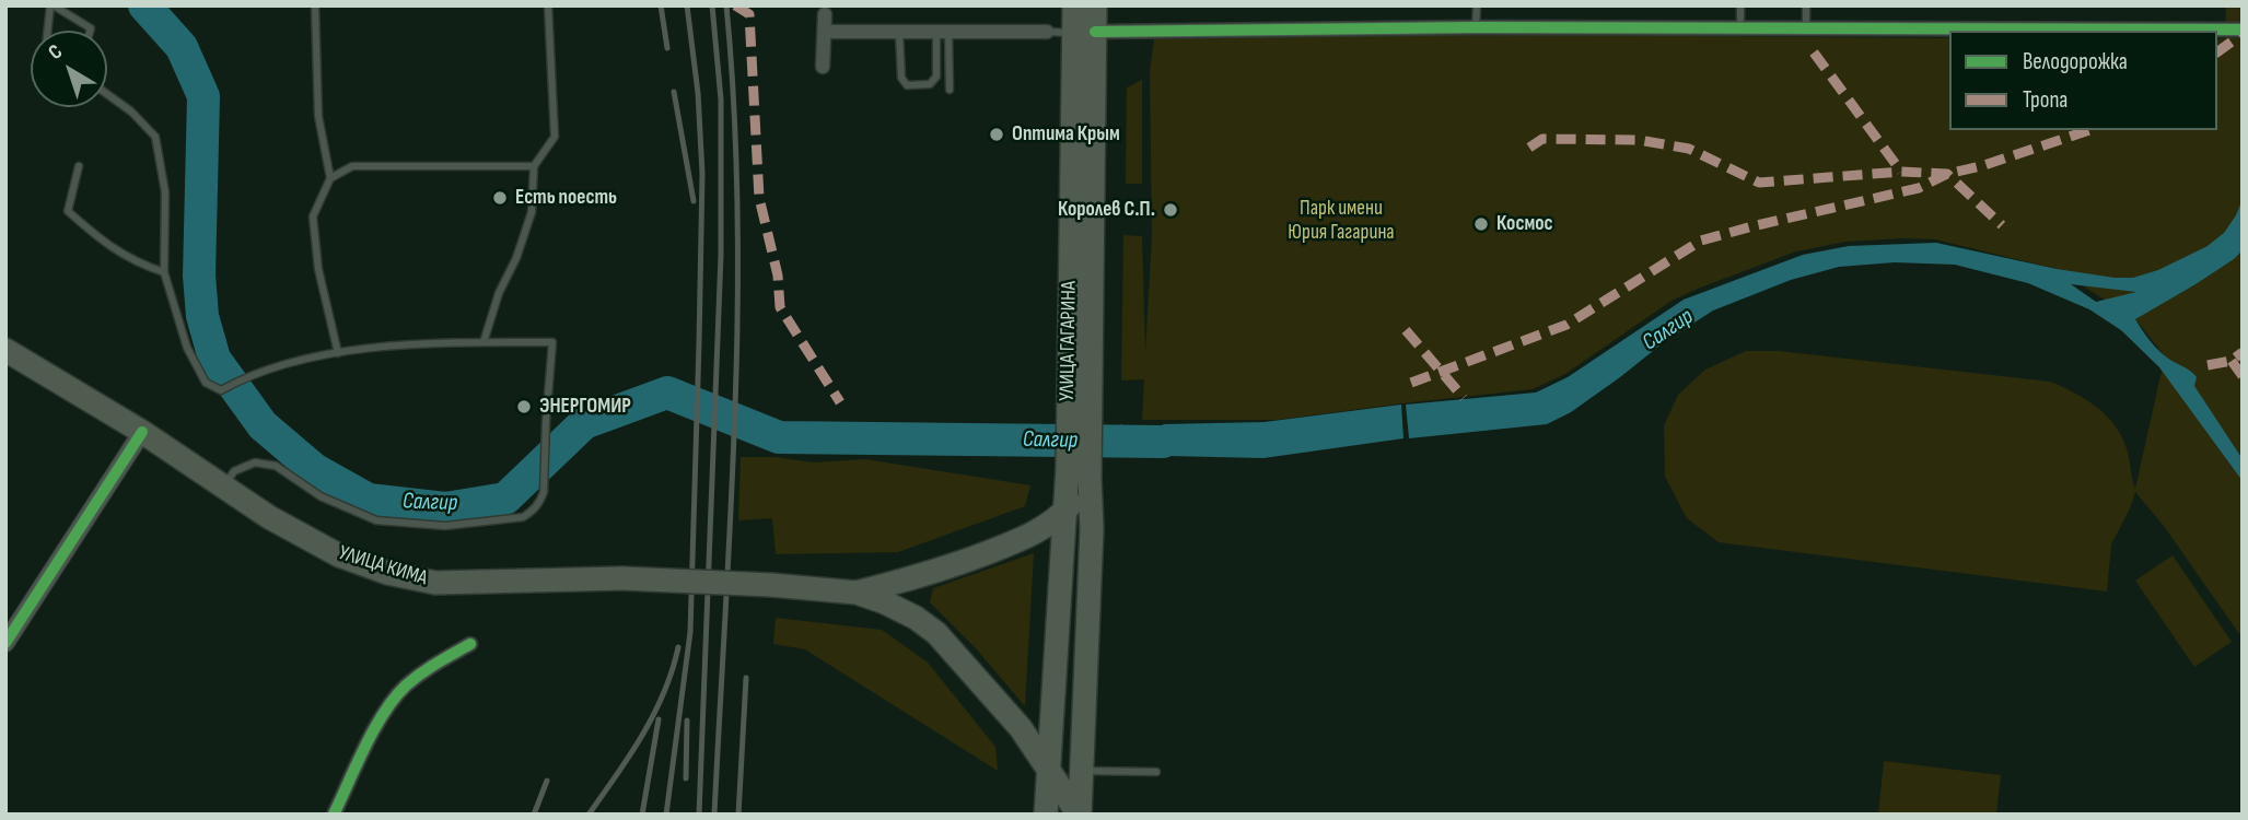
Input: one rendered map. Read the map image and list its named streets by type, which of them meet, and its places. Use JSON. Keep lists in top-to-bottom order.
{
  "streets": {
    "main road": ["УЛИЦА ГАГАРИНА", "УЛИЦА КИМА"]
  },
  "water": ["Салгир"],
  "parks": ["Парк имени Юрия Гагарина"],
  "places": [
    "Оптима Крым",
    "Есть поесть",
    "Королев С.П.",
    "Космос",
    "ЭНЕРГОМИР"
  ],
  "legend": ["Велодорожка", "Тропа"],
  "north": "top left"
}
